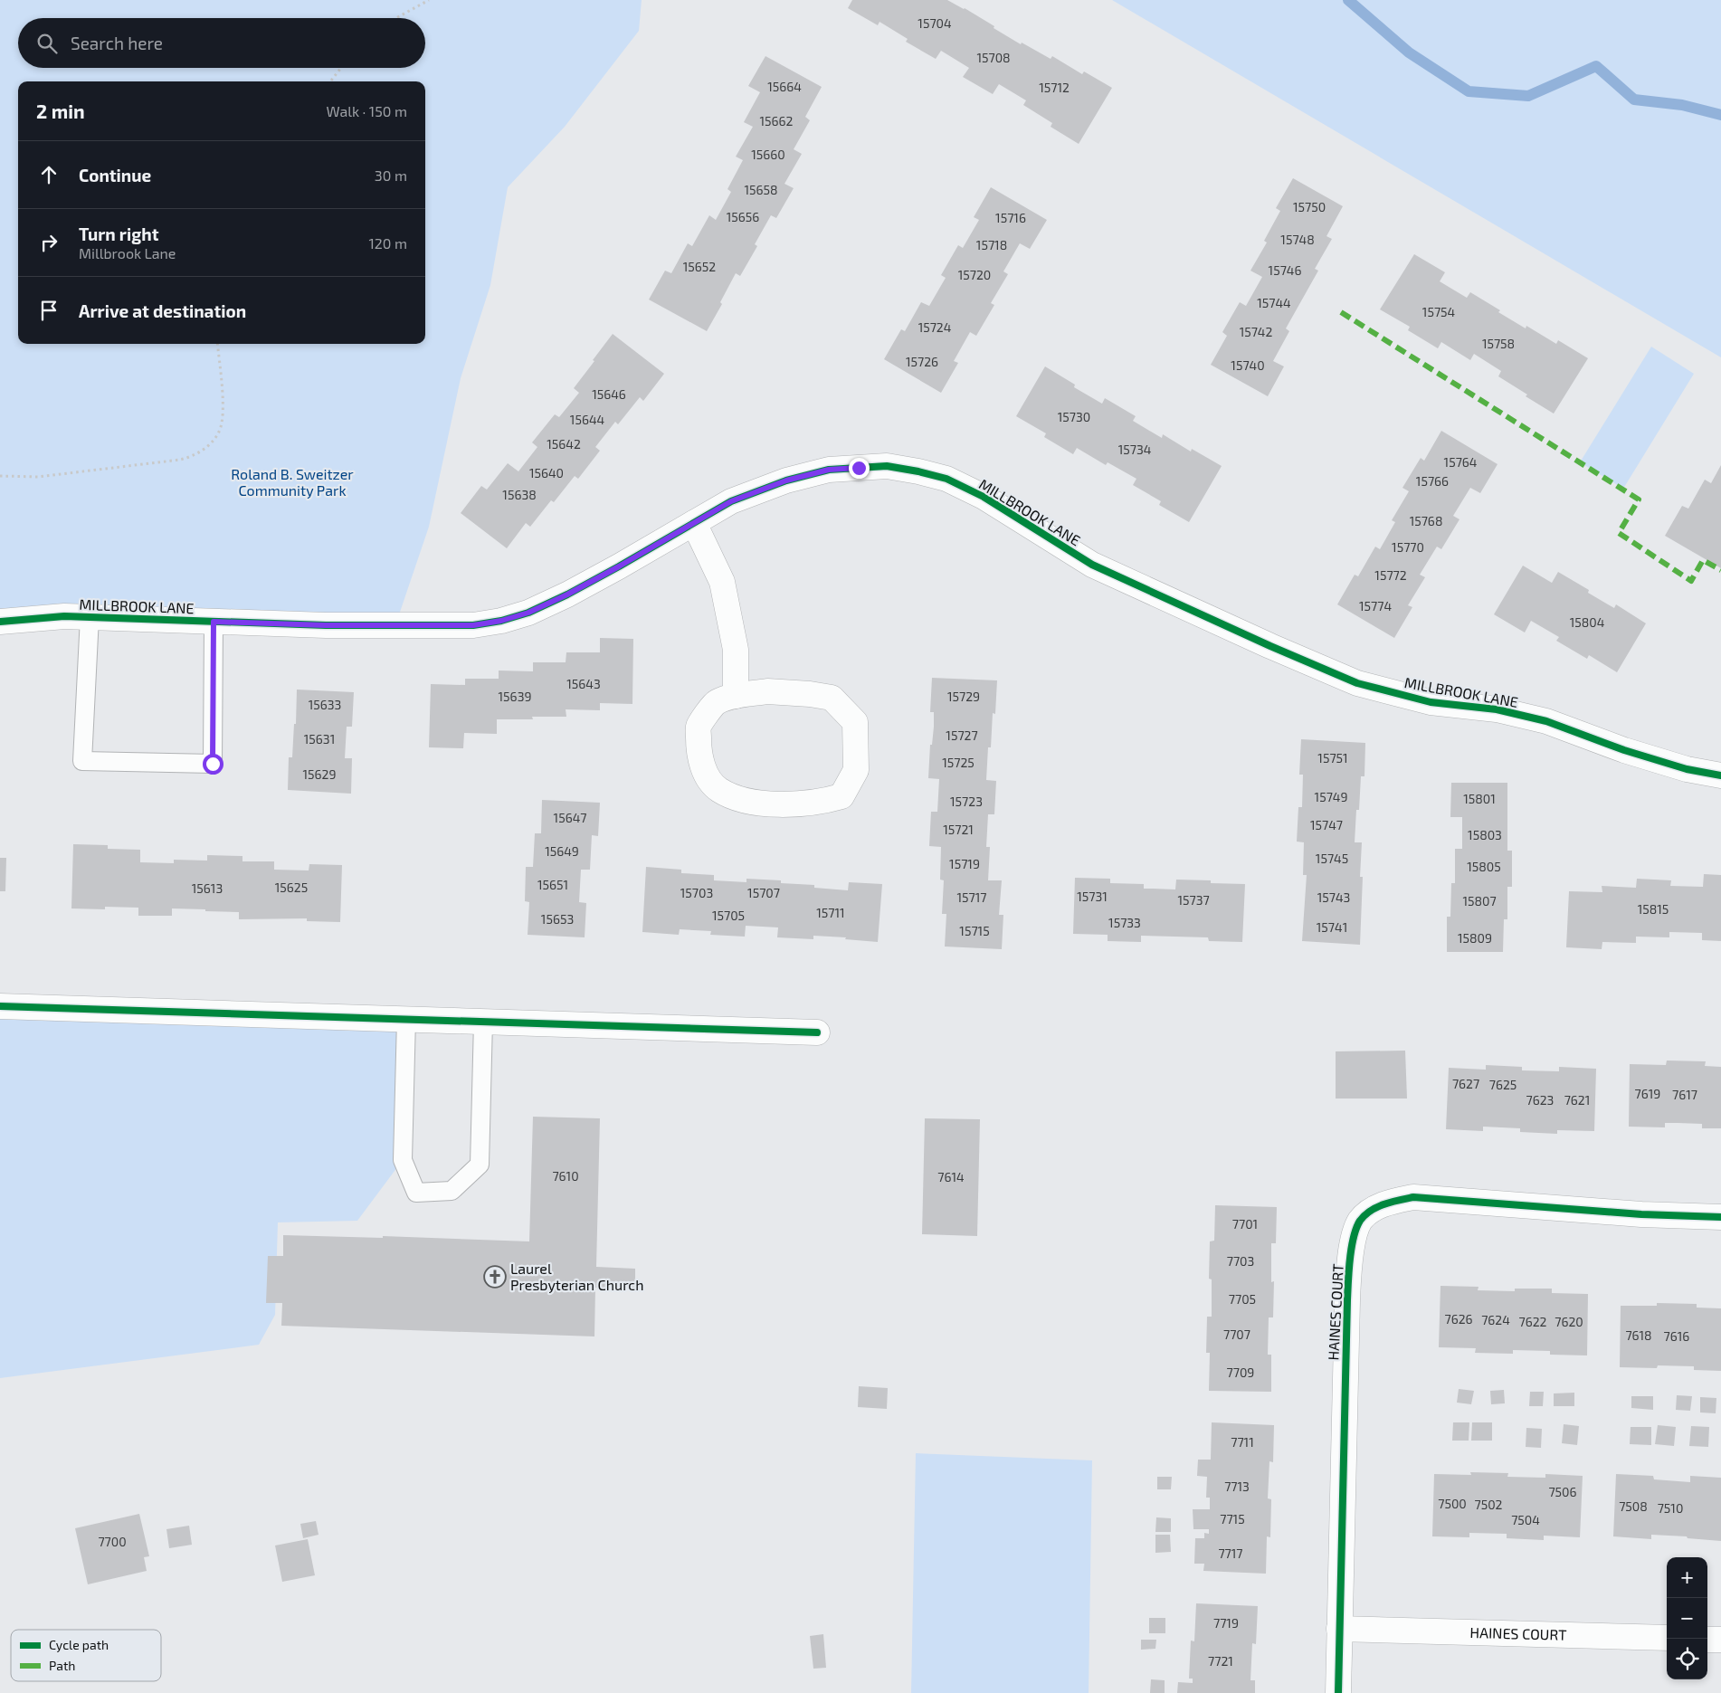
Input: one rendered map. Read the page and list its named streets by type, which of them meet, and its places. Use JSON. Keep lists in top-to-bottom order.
{
  "streets": {
    "street": ["MILLBROOK LANE", "HAINES COURT"]
  },
  "parks": ["Roland B. Sweitzer Community Park"],
  "places": {
    "church": ["Laurel Presbyterian Church"]
  },
  "house_numbers": [
    "15704",
    "15708",
    "15664",
    "15712",
    "15662",
    "15660",
    "15658",
    "15750",
    "15656",
    "15716",
    "15748",
    "15718",
    "15652",
    "15746",
    "15720",
    "15744",
    "15754",
    "15724",
    "15742",
    "15758",
    "15726",
    "15740",
    "15646",
    "15730",
    "15644",
    "15642",
    "15734",
    "15764",
    "15640",
    "15766",
    "15638",
    "15768",
    "15770",
    "15772",
    "15774",
    "15804",
    "15643",
    "15639",
    "15729",
    "15633",
    "15727",
    "15631",
    "15751",
    "15725",
    "15629",
    "15749",
    "15801",
    "15723",
    "15647",
    "15747",
    "15721",
    "15803",
    "15649",
    "15745",
    "15719",
    "15805",
    "15651",
    "15625",
    "15613",
    "15703",
    "15707",
    "15731",
    "15717",
    "15743",
    "15737",
    "15807",
    "15815",
    "15711",
    "15705",
    "15653",
    "15733",
    "15741",
    "15715",
    "15809",
    "7627",
    "7625",
    "7619",
    "7617",
    "7623",
    "7621",
    "7610",
    "7614",
    "7701",
    "7703",
    "7705",
    "7626",
    "7624",
    "7622",
    "7620",
    "7707",
    "7618",
    "7616",
    "7709",
    "7711",
    "7713",
    "7506",
    "7500",
    "7502",
    "7508",
    "7510",
    "7715",
    "7504",
    "7700",
    "7717",
    "7719",
    "7721"
  ],
  "legend": ["Cycle path", "Path"],
  "page": {
    "search": "Search here",
    "heading": ["2 min", "Walk · 150 m"],
    "list": [
      ["Continue", "30 m"],
      ["Turn right", "Millbrook Lane", "120 m"],
      "Arrive at destination"
    ],
    "map_buttons": ["+", "−"]
  }
}
